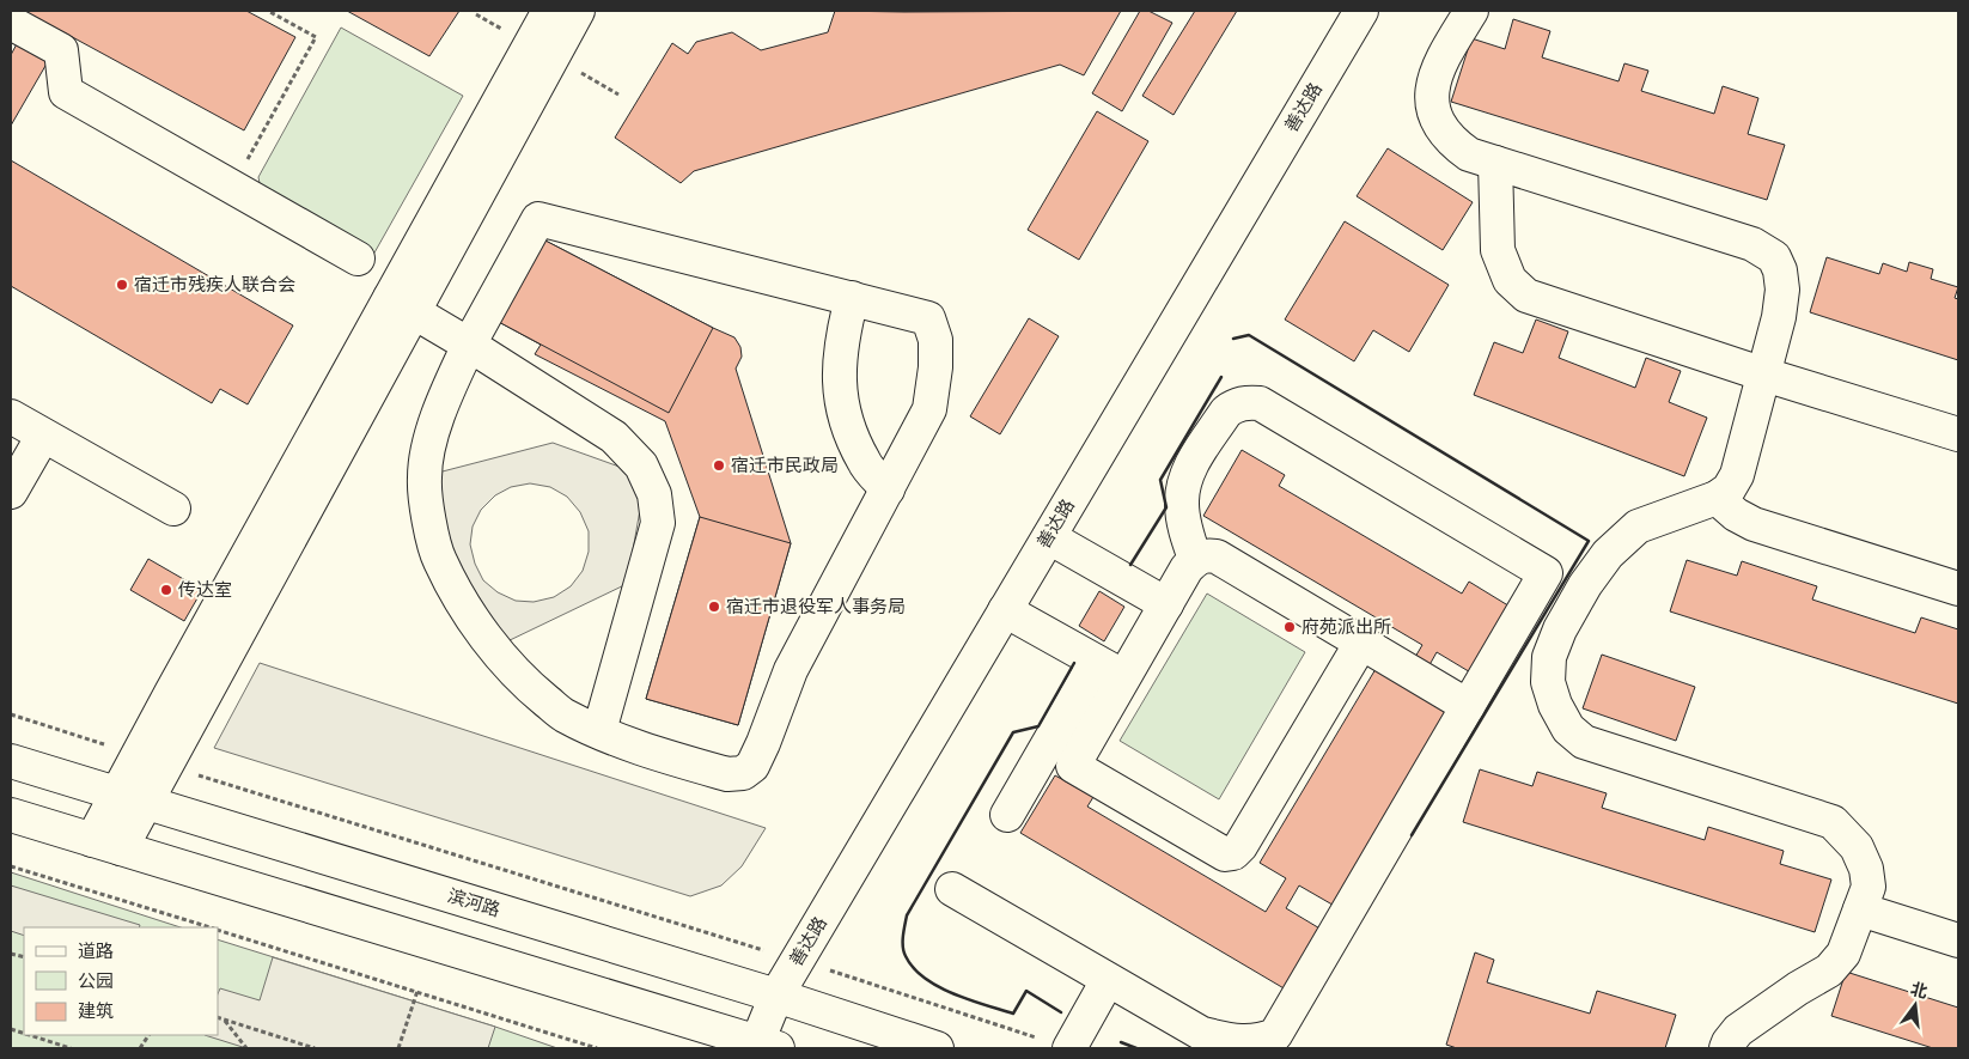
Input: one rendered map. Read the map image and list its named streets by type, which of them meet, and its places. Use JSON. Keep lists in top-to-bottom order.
{
  "streets": {
    "main road": ["善达路", "滨河路"]
  },
  "crossings": [
    ["善达路", "滨河路"]
  ],
  "places": [
    "宿迁市残疾人联合会",
    "宿迁市民政局",
    "传达室",
    "宿迁市退役军人事务局",
    "府苑派出所"
  ],
  "legend": ["道路", "公园", "建筑"],
  "north": "top"
}
